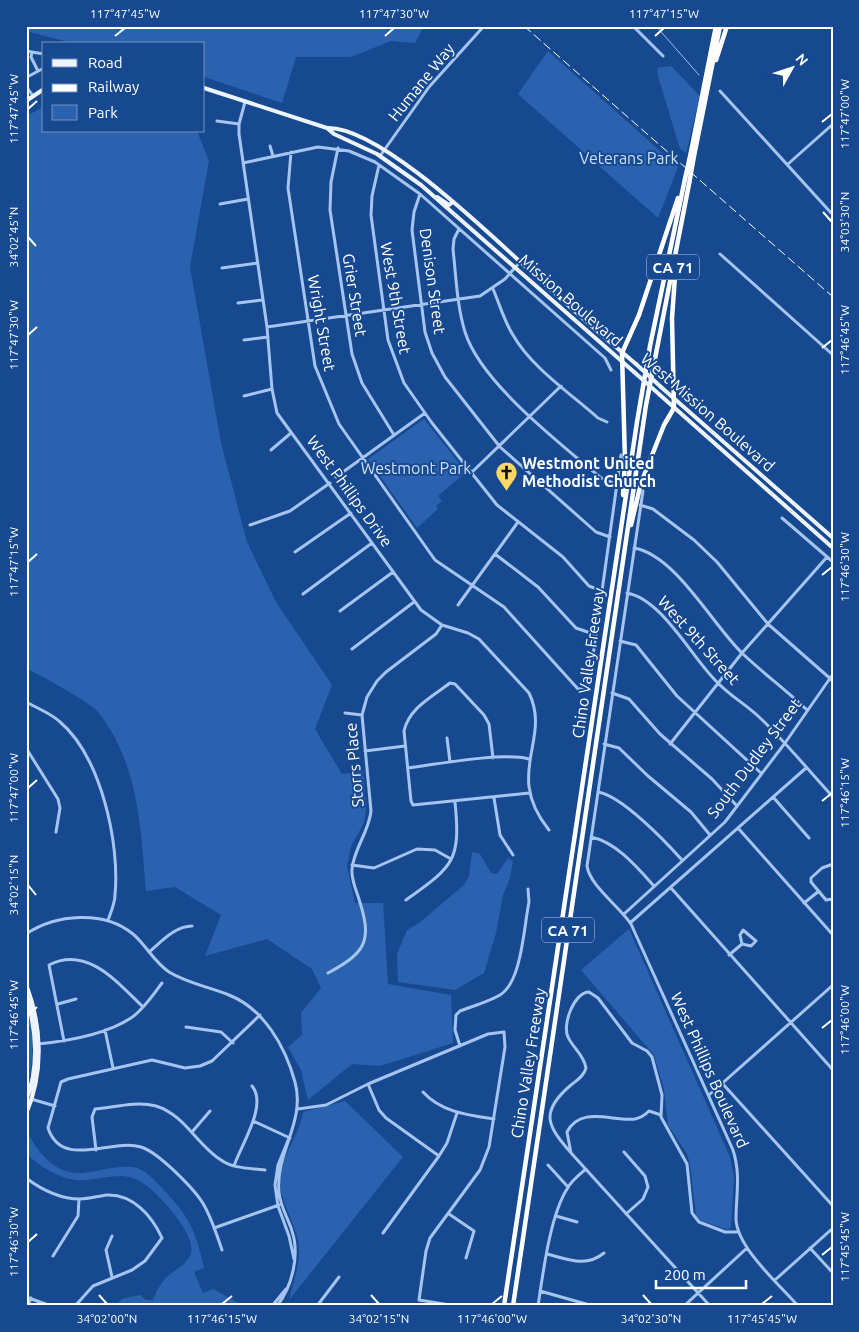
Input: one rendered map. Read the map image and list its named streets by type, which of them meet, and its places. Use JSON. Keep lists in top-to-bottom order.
{
  "streets": {
    "highway": ["CA 71", "Chino Valley Freeway"],
    "main road": ["Mission Boulevard", "West Mission Boulevard"],
    "street": [
      "Humane Way",
      "Denison Street",
      "Grier Street",
      "West 9th Street",
      "Wright Street",
      "West Phillips Drive",
      "South Dudley Street",
      "Storrs Place",
      "West Phillips Boulevard"
    ]
  },
  "crossings": [
    ["Humane Way", "Mission Boulevard"],
    ["Humane Way", "West Mission Boulevard"],
    ["West 9th Street", "South Dudley Street"],
    ["West Phillips Drive", "Storrs Place"],
    ["South Dudley Street", "West Phillips Boulevard"]
  ],
  "parks": ["Veterans Park", "Westmont Park"],
  "places": {
    "church": ["Westmont United Methodist Church"]
  },
  "legend": ["Road", "Railway", "Park"],
  "scale_bar": "200 m",
  "north": "top right",
  "coordinates": [
    "117°47'45\"W",
    "117°47'30\"W",
    "117°47'15\"W",
    "117°47'00\"W",
    "34°03'30\"N",
    "34°02'45\"N",
    "117°46'45\"W",
    "117°46'30\"W",
    "117°46'15\"W",
    "34°02'15\"N",
    "117°46'00\"W",
    "117°45'45\"W",
    "34°02'00\"N",
    "34°02'30\"N"
  ]
}
